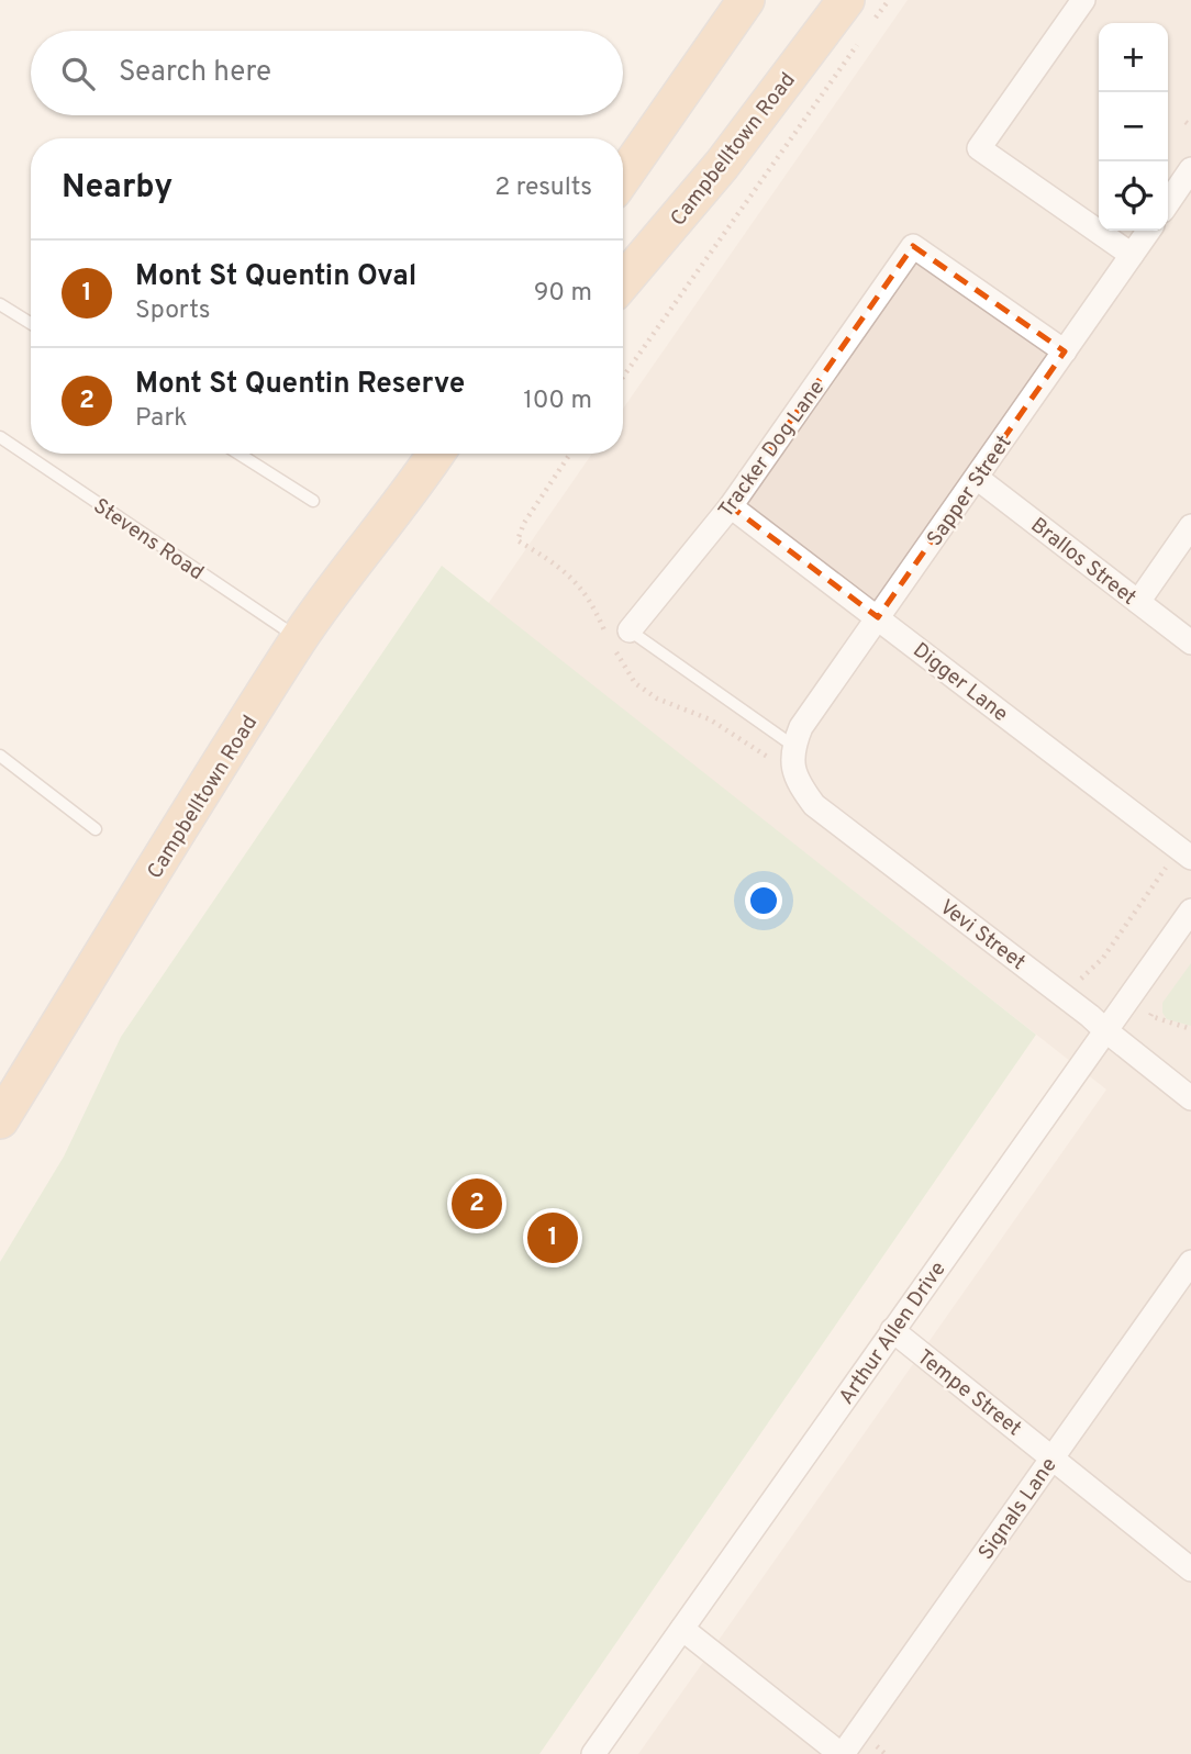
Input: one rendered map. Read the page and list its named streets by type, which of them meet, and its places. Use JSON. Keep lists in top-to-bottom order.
{
  "streets": {
    "main road": ["Campbelltown Road"],
    "street": [
      "Tracker Dog Lane",
      "Sapper Street",
      "Brallos Street",
      "Digger Lane",
      "Vevi Street",
      "Arthur Allen Drive",
      "Tempe Street",
      "Signals Lane"
    ],
    "lane": ["Stevens Road"]
  },
  "crossings": [
    ["Campbelltown Road", "Stevens Road"],
    ["Tracker Dog Lane", "Sapper Street"],
    ["Tracker Dog Lane", "Digger Lane"],
    ["Tracker Dog Lane", "Vevi Street"],
    ["Sapper Street", "Brallos Street"],
    ["Sapper Street", "Digger Lane"],
    ["Sapper Street", "Vevi Street"],
    ["Vevi Street", "Arthur Allen Drive"],
    ["Arthur Allen Drive", "Tempe Street"],
    ["Tempe Street", "Signals Lane"]
  ],
  "page": {
    "map_buttons": ["+", "−"],
    "search": "Search here",
    "heading": ["Nearby", "2 results"],
    "list": [
      {
        "mark": "1",
        "name": "Mont St Quentin Oval",
        "note": "Sports",
        "value": "90 m"
      },
      {
        "mark": "2",
        "name": "Mont St Quentin Reserve",
        "note": "Park",
        "value": "100 m"
      }
    ],
    "pins": ["2", "1"]
  }
}
